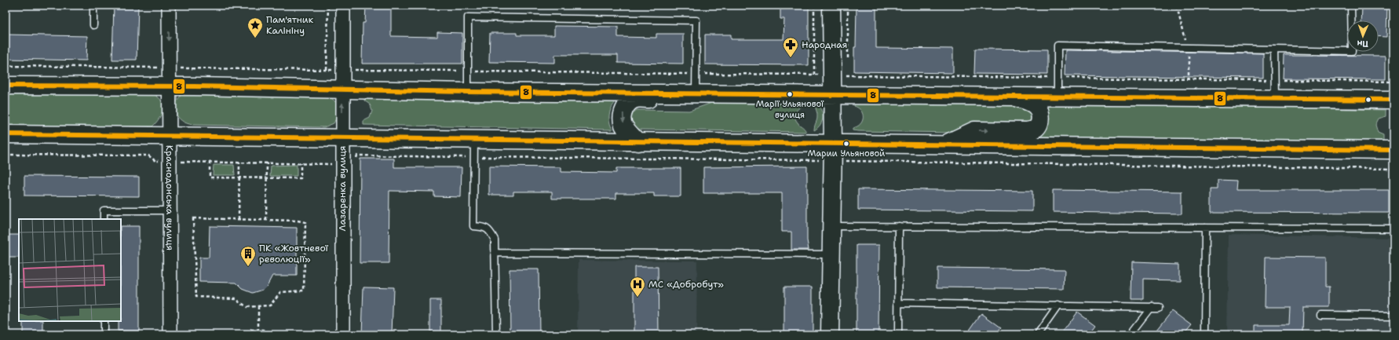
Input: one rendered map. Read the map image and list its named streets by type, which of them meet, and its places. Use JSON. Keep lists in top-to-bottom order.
{
  "streets": {
    "street": ["Лазаренка вулиця", "Краснодонська вулиця"]
  },
  "places": {
    "place": ["Пам'ятник Калініну"],
    "pharmacy": ["Народная"],
    "other": ["Марії Ульянової вулиця", "Марии Ульяновой"],
    "building": ["ПК «Жовтневої революції»"],
    "hospital": ["МС «Добробут»"]
  },
  "lines": ["transit line 8"],
  "north": "bottom"
}
